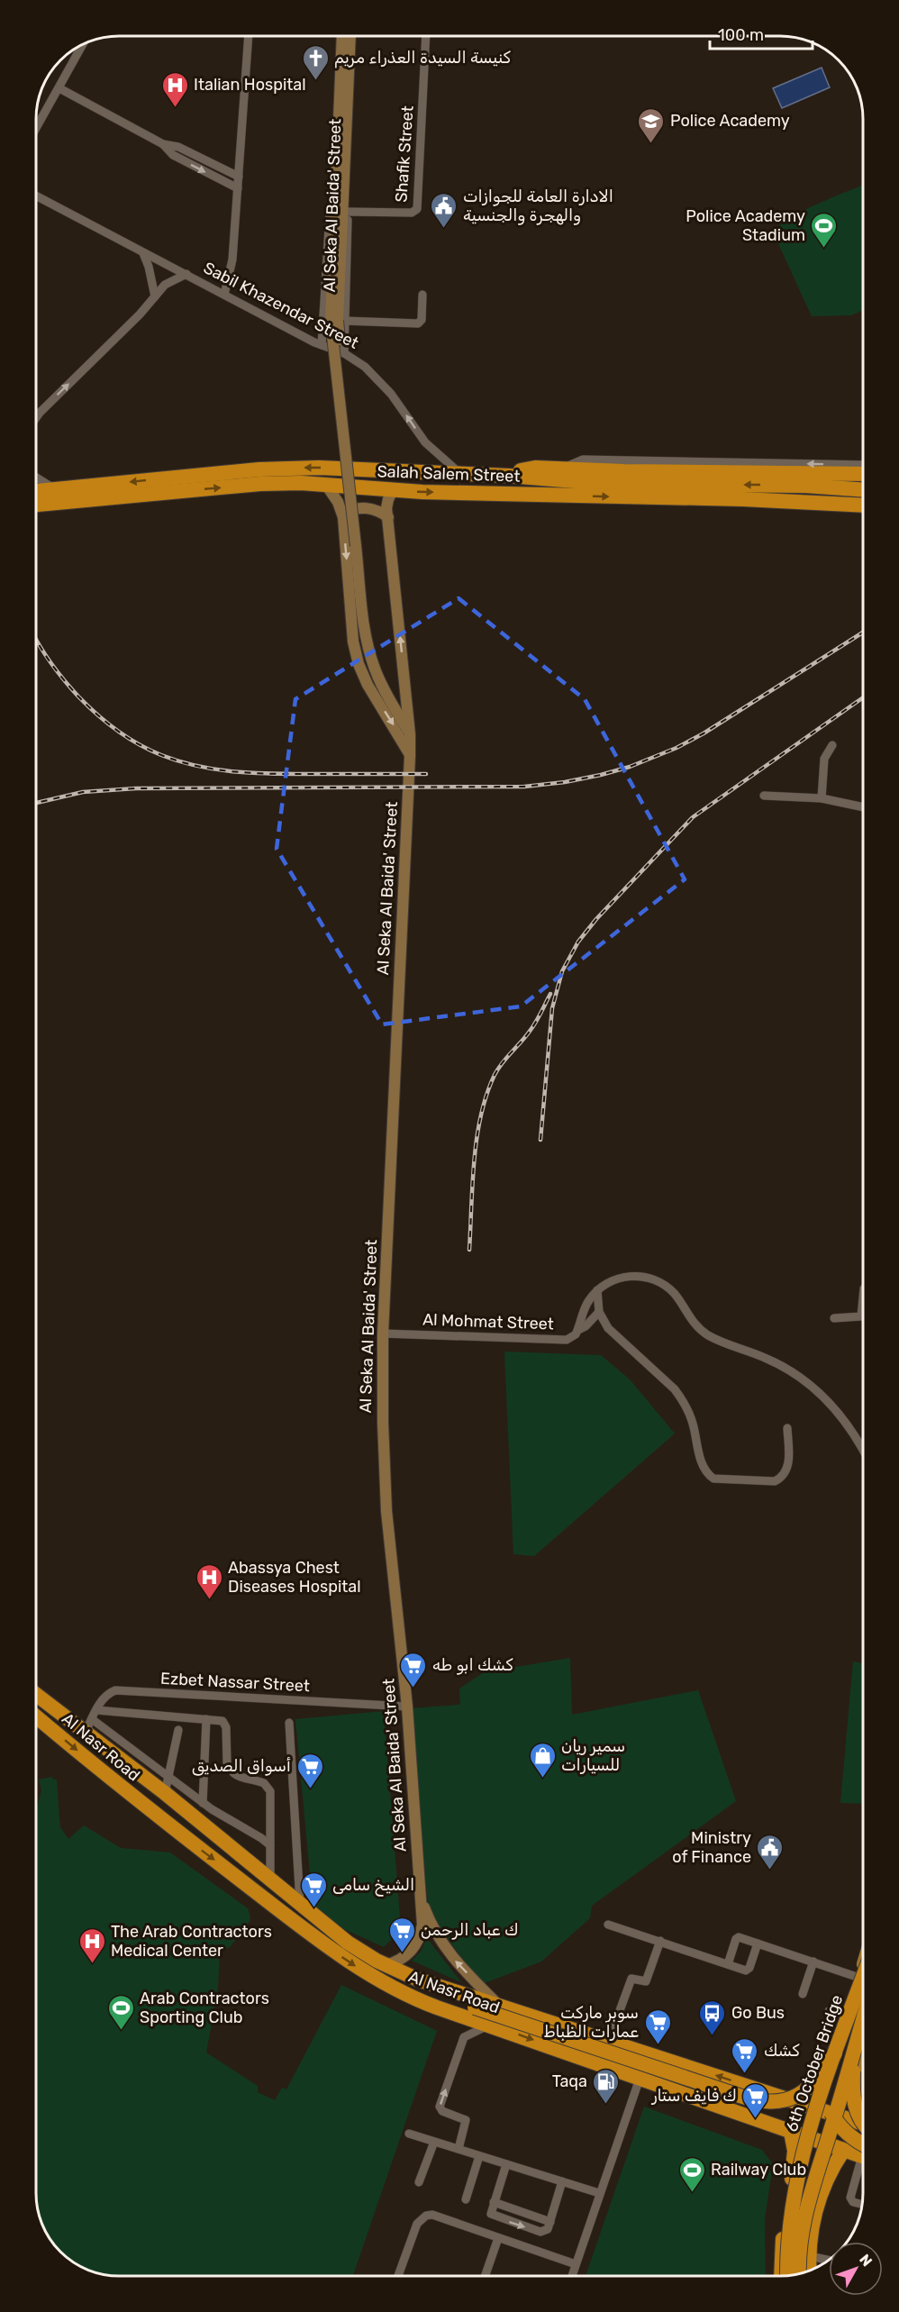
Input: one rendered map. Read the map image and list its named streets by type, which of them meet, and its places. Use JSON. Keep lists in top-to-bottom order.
{
  "streets": {
    "highway": ["Salah Salem Street", "Al Nasr Road", "6th October Bridge"],
    "street": [
      "Shafik Street",
      "Al Seka Al Baida' Street",
      "Sabil Khazendar Street",
      "Al Mohmat Street",
      "Ezbet Nassar Street"
    ]
  },
  "crossings": [
    ["Shafik Street", "Al Seka Al Baida' Street"],
    ["Al Seka Al Baida' Street", "Sabil Khazendar Street"],
    ["Al Seka Al Baida' Street", "Salah Salem Street"],
    ["Al Seka Al Baida' Street", "Al Mohmat Street"],
    ["Al Seka Al Baida' Street", "Ezbet Nassar Street"],
    ["Al Seka Al Baida' Street", "Al Nasr Road"],
    ["Sabil Khazendar Street", "Salah Salem Street"],
    ["Ezbet Nassar Street", "Al Nasr Road"]
  ],
  "places": {
    "church": ["كنيسة السيدة العذراء مريم"],
    "hospital": ["Italian Hospital", "Abassya Chest Diseases Hospital", "The Arab Contractors Medical Center"],
    "school or university": ["Police Academy"],
    "public building": ["الادارة العامة للجوازات والهجرة والجنسية", "Ministry of Finance"],
    "sports": ["Police Academy Stadium", "Arab Contractors Sporting Club", "Railway Club"],
    "supermarket": [
      "كشك ابو طه",
      "أسواق الصديق",
      "الشيخ سامى",
      "ك عباد الرحمن",
      "سوبر ماركت عمارات الظباط",
      "كشك",
      "ك فايف ستار"
    ],
    "shop": ["سمير ريان للسيارات"],
    "bus stop": ["Go Bus"],
    "fuel station": ["Taqa"]
  },
  "scale_bar": "100 m",
  "north": "top right"
}
